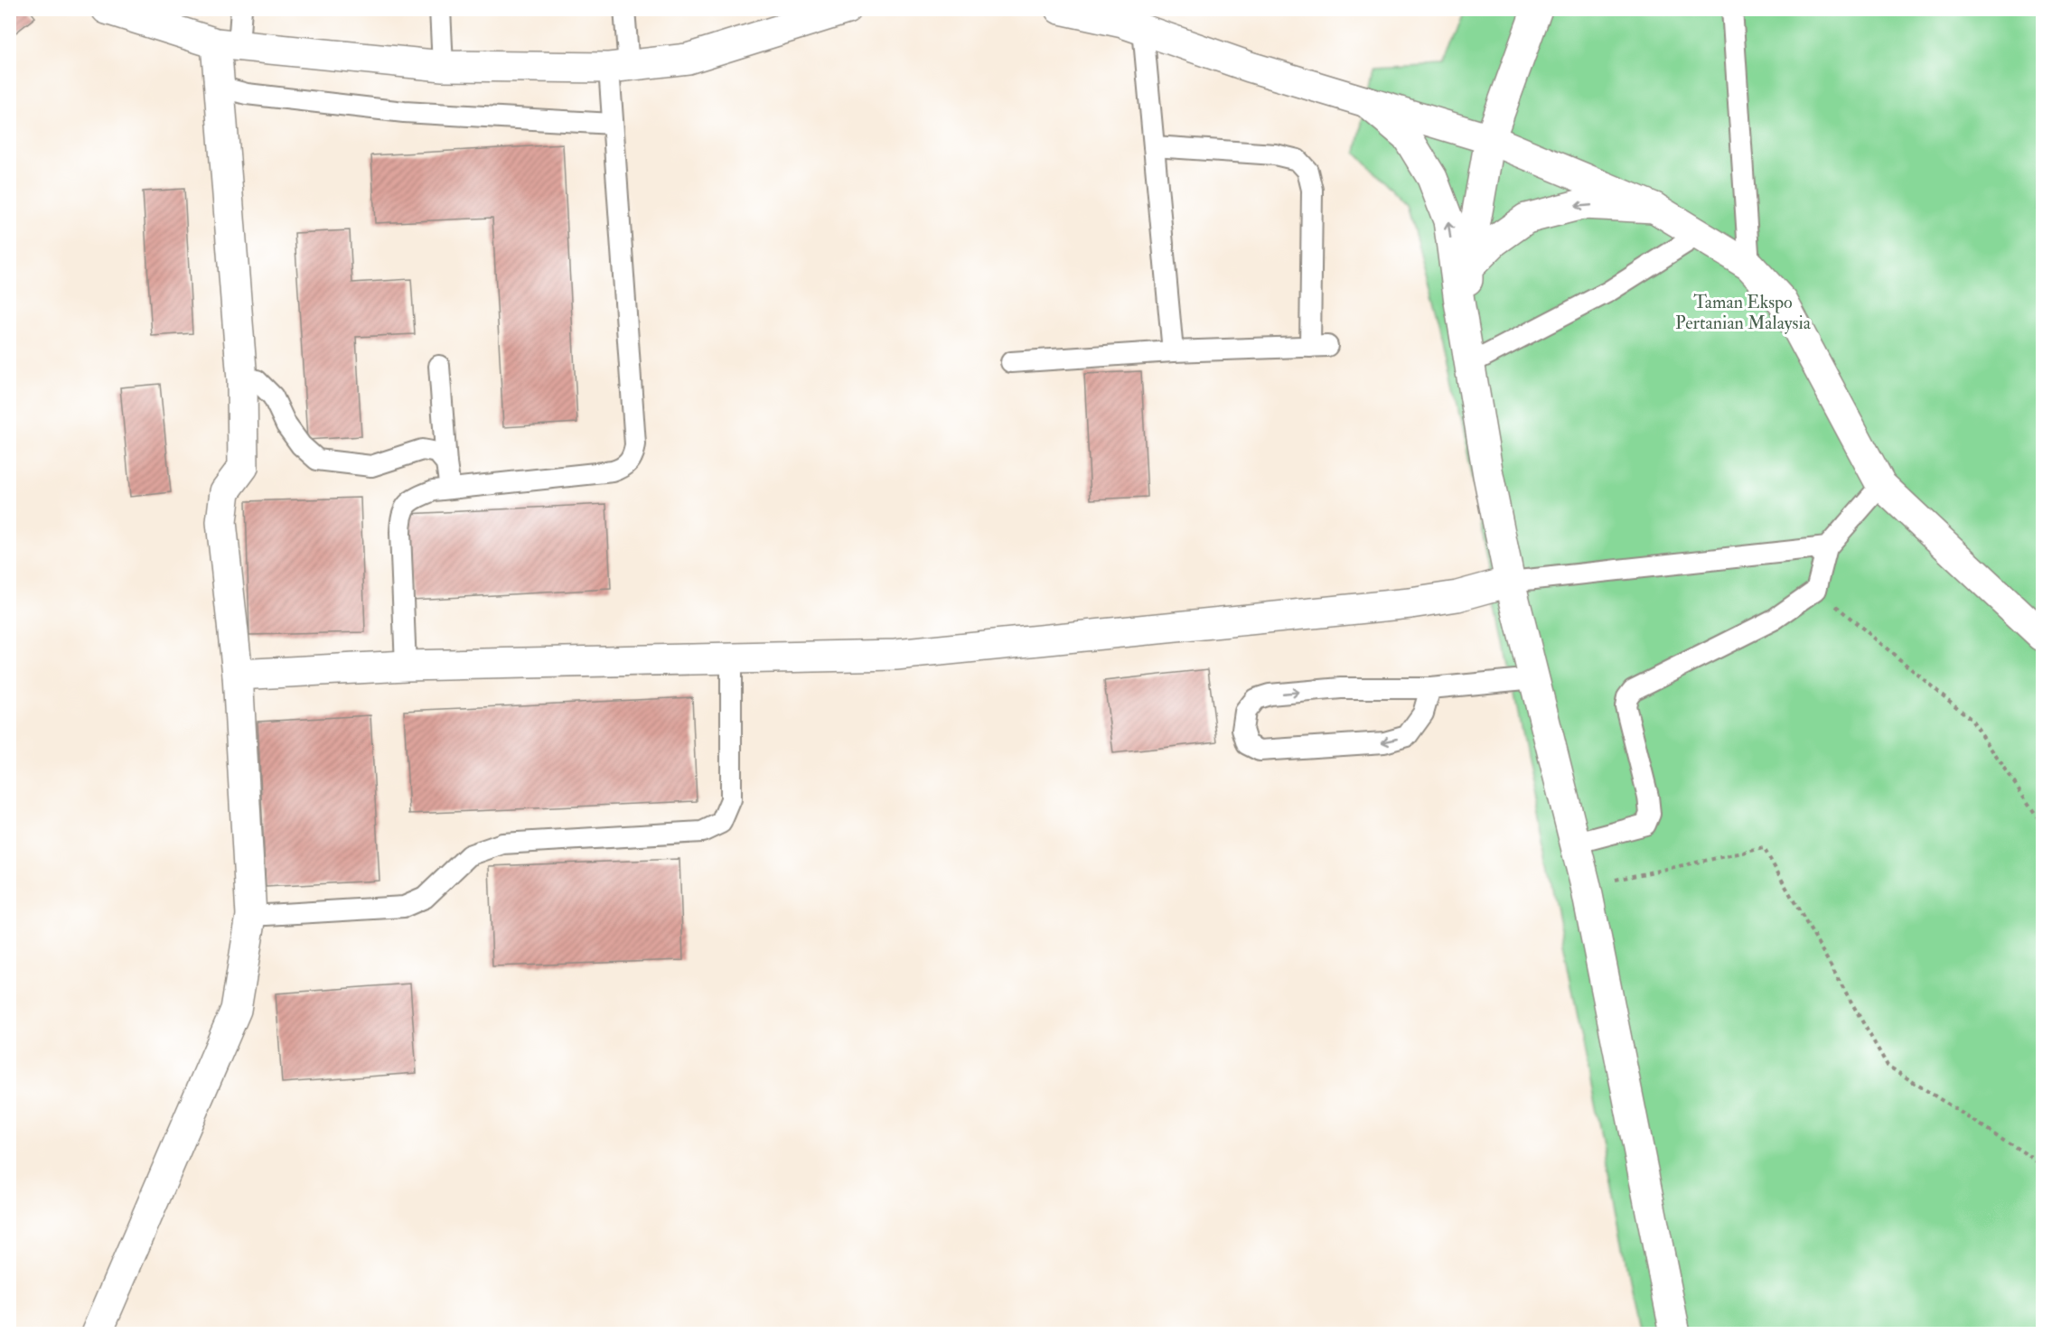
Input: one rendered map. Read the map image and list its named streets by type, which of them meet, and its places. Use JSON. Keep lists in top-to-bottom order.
{
  "parks": ["Taman Ekspo Pertanian Malaysia"]
}
